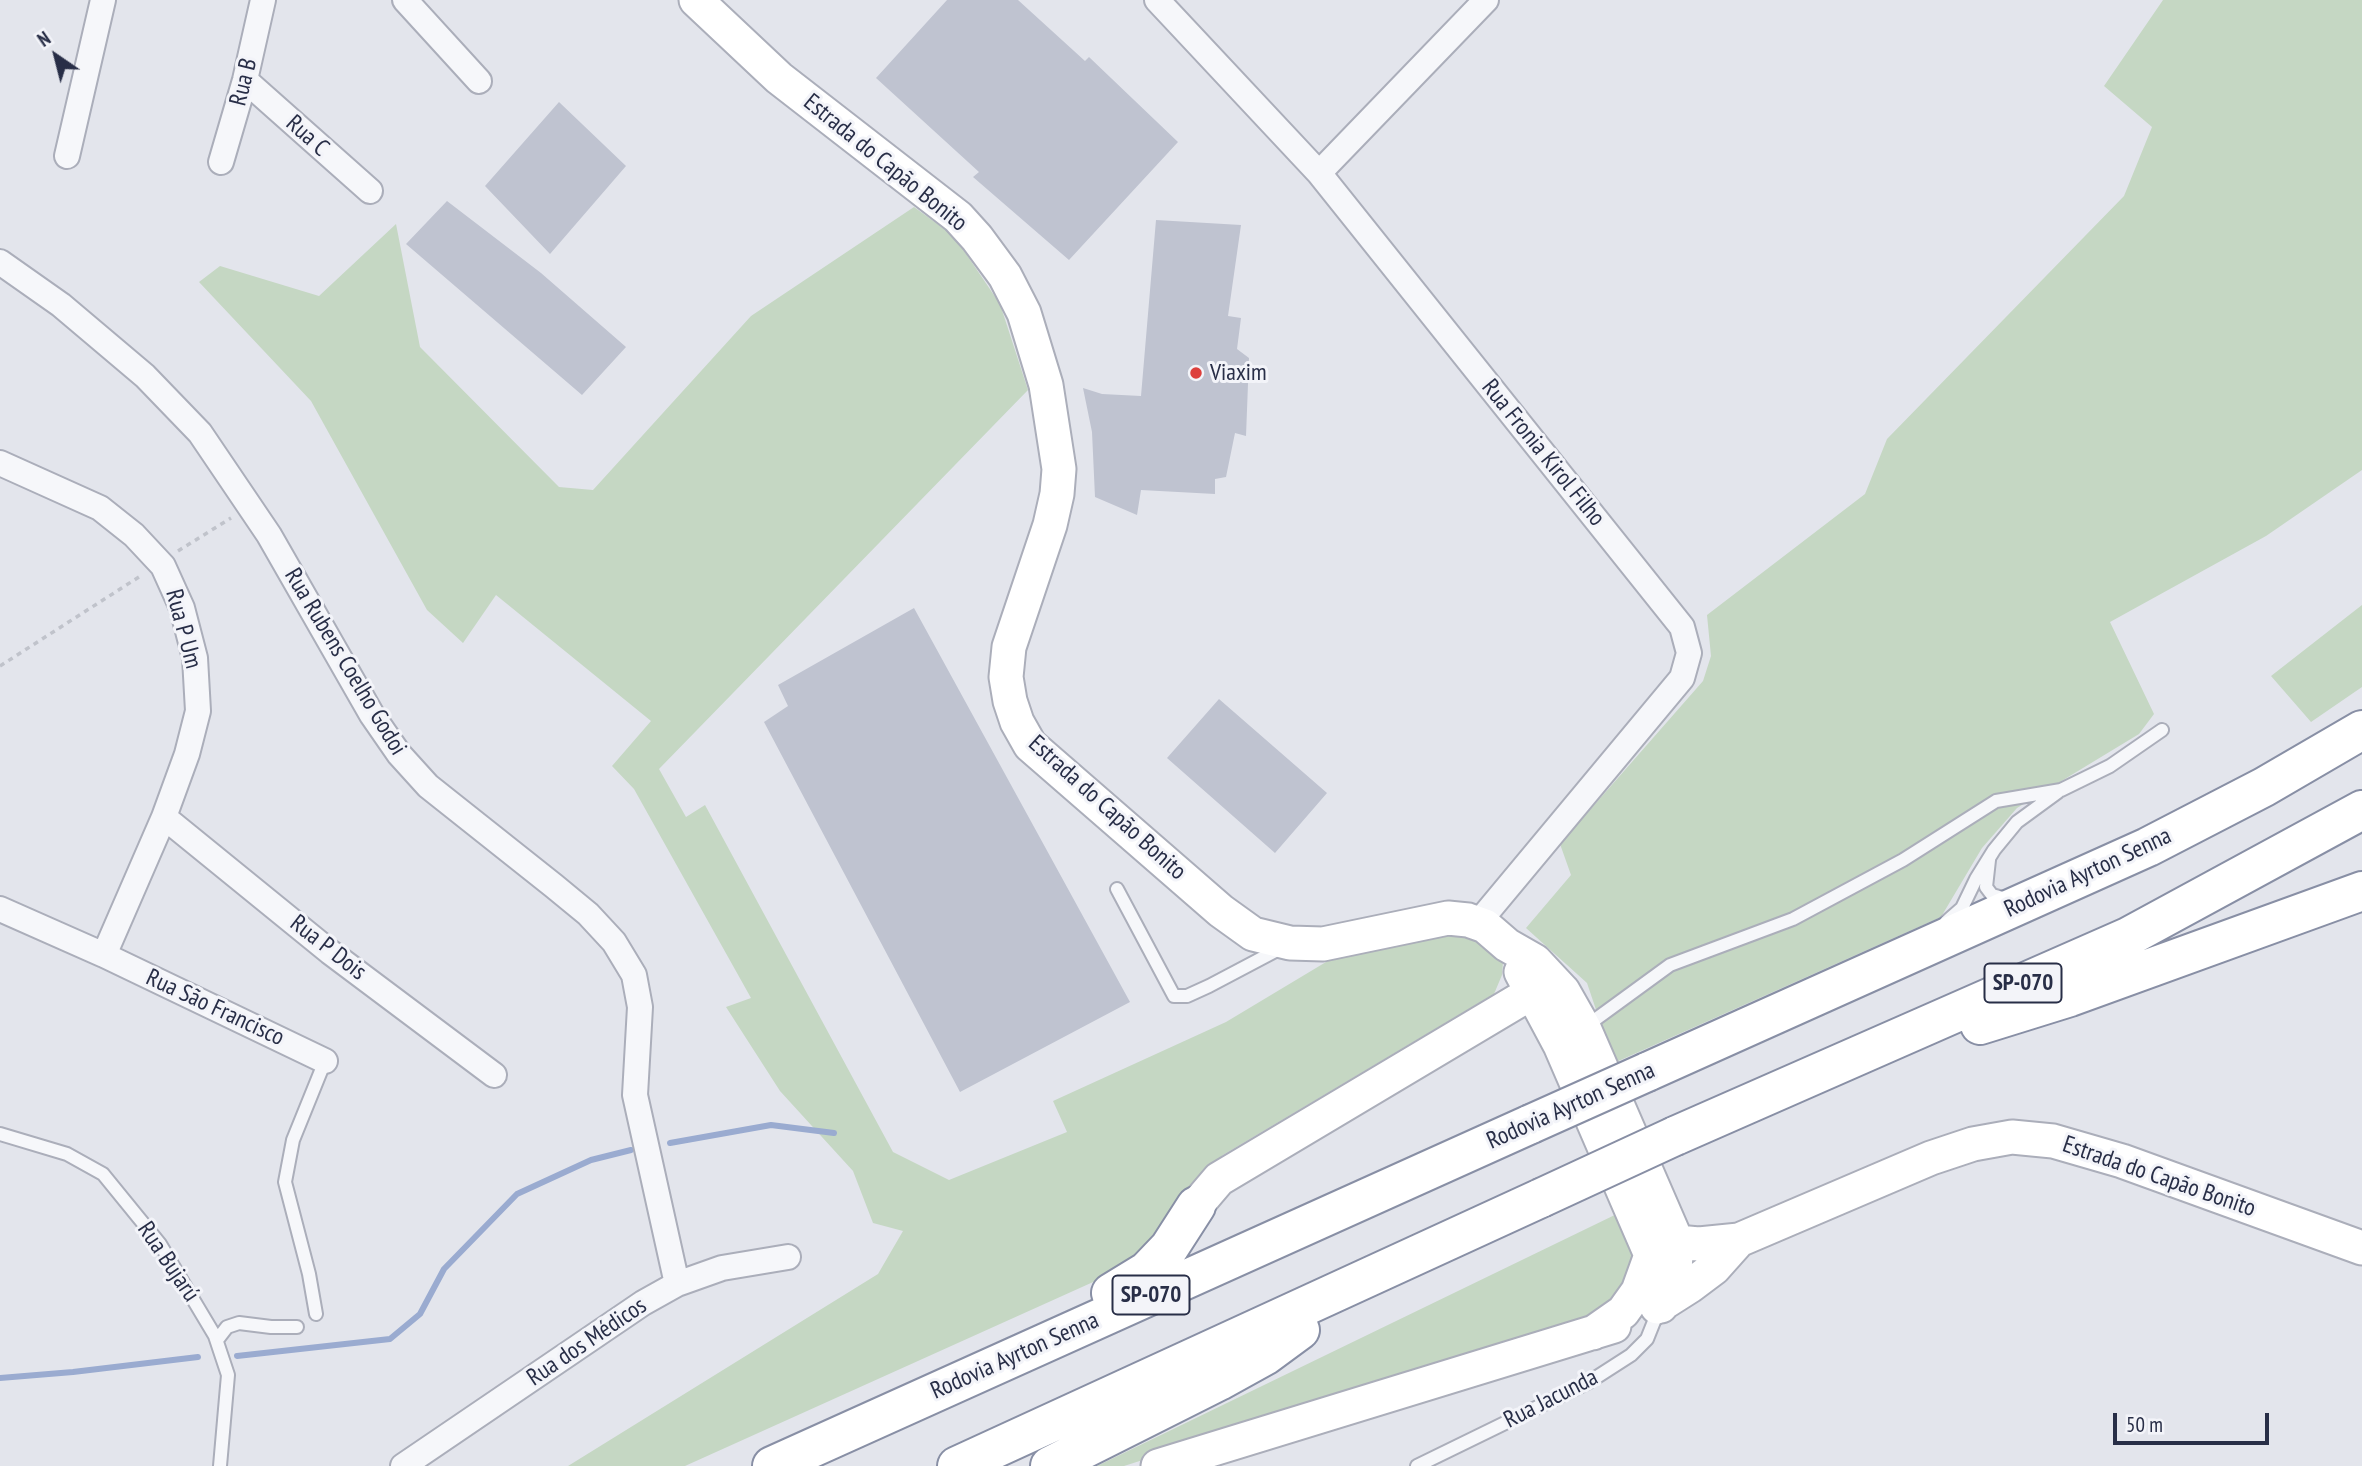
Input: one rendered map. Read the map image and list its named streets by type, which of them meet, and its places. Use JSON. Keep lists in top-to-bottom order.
{
  "streets": {
    "highway": ["Rodovia Ayrton Senna", "SP-070"],
    "street": [
      "Rua B",
      "Rua C",
      "Estrada do Capão Bonito",
      "Rua Fronia Kirol Filho",
      "Rua P Um",
      "Rua Rubens Coelho Godoi",
      "Rua P Dois",
      "Rua São Francisco",
      "Rua dos Médicos"
    ],
    "lane": ["Rua Bujarú", "Rua Jacunda"]
  },
  "crossings": [
    ["Rua B", "Rua C"],
    ["Estrada do Capão Bonito", "Rua Fronia Kirol Filho"],
    ["Rua P Um", "Rua P Dois"],
    ["Rua P Um", "Rua São Francisco"],
    ["Rua Rubens Coelho Godoi", "Rua dos Médicos"]
  ],
  "places": ["Viaxim"],
  "scale_bar": "50 m",
  "north": "top left"
}
